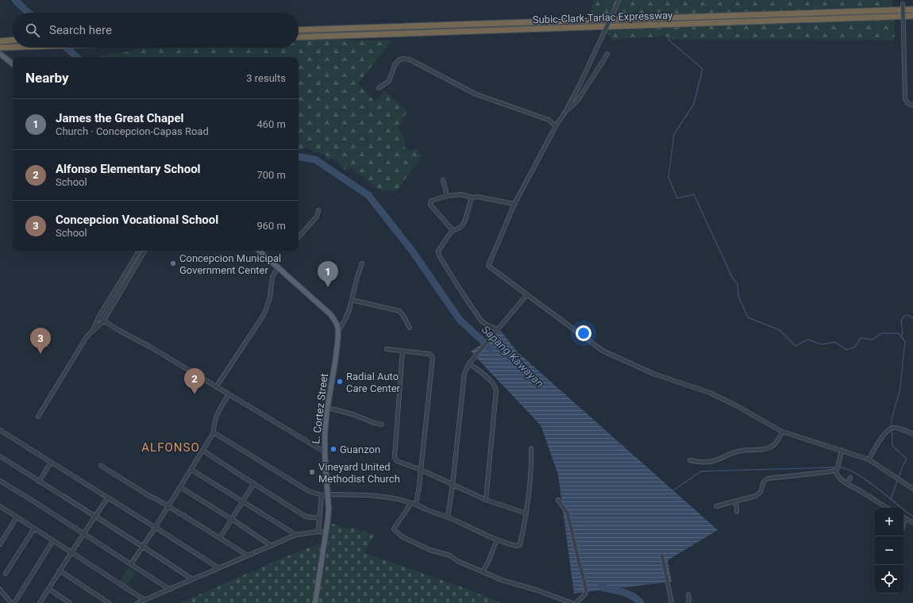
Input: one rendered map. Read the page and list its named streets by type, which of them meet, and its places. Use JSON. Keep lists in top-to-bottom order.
{
  "streets": {
    "highway": ["Subic-Clark-Tarlac Expressway"],
    "main road": ["L. Cortez Street"]
  },
  "districts": ["ALFONSO"],
  "water": ["Sapang Kawayan"],
  "places": [
    "Concepcion Municipal Government Center",
    "Radial Auto Care Center",
    "Guanzon",
    "Vineyard United Methodist Church"
  ],
  "page": {
    "search": "Search here",
    "heading": ["Nearby", "3 results"],
    "list": [
      {
        "mark": "1",
        "name": "James the Great Chapel",
        "note": "Church · Concepcion-Capas Road",
        "value": "460 m"
      },
      {
        "mark": "2",
        "name": "Alfonso Elementary School",
        "note": "School",
        "value": "700 m"
      },
      {
        "mark": "3",
        "name": "Concepcion Vocational School",
        "note": "School",
        "value": "960 m"
      }
    ],
    "pins": ["1", "3", "2"],
    "map_buttons": ["+", "−"]
  }
}
